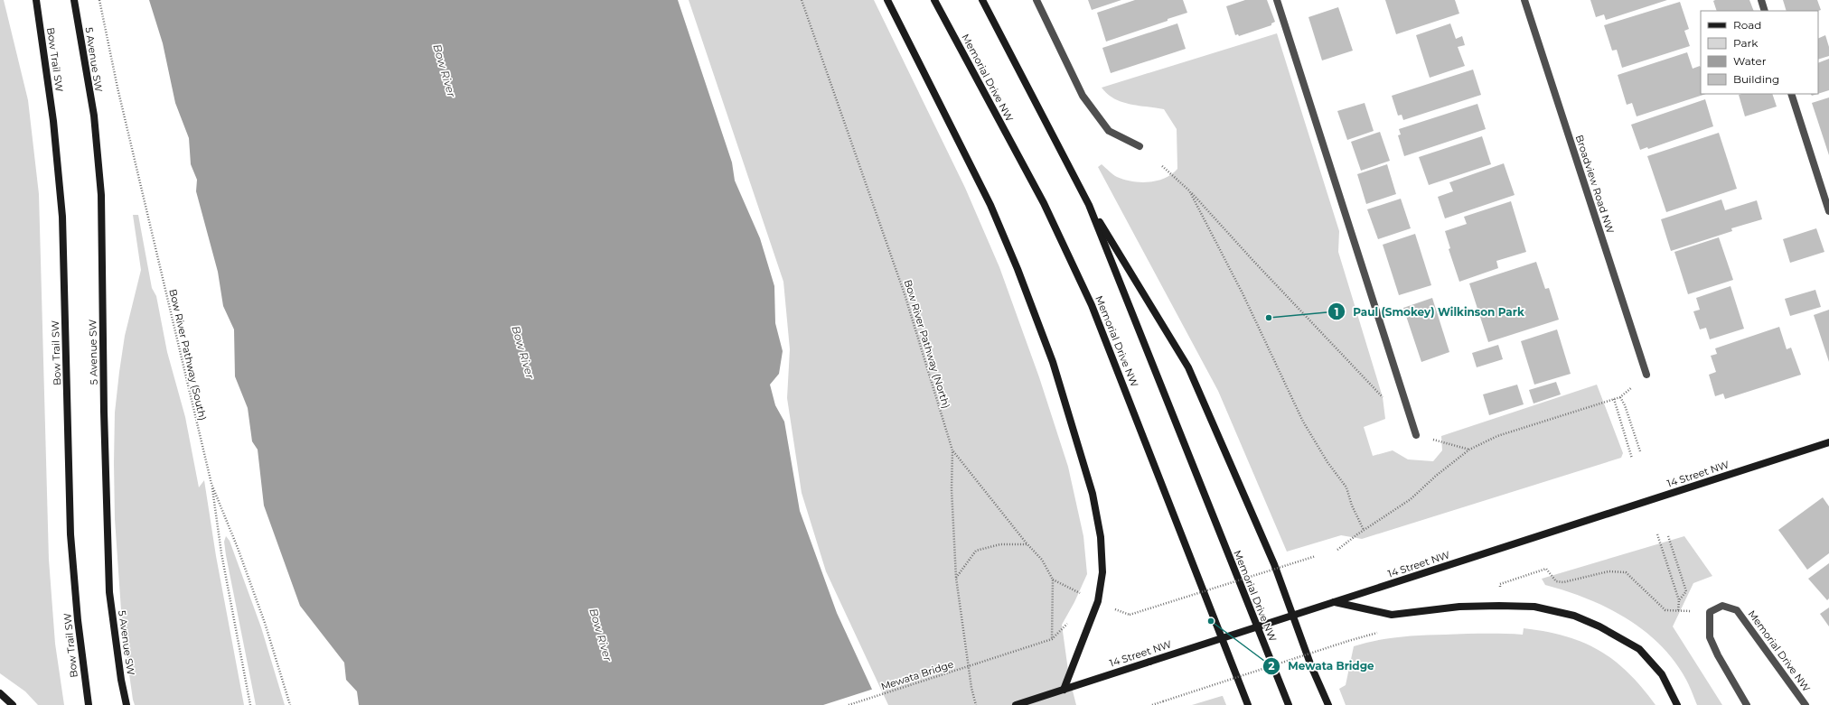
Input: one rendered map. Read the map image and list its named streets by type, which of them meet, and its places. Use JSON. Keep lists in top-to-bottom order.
{
  "streets": {
    "main road": [
      "Bow Trail SW",
      "5 Avenue SW",
      "Memorial Drive NW",
      "14 Street NW"
    ],
    "street": ["Broadview Road NW"],
    "path": ["Bow River Pathway (North)", "Bow River Pathway (South)", "Mewata Bridge"]
  },
  "water": ["Bow River"],
  "places": ["Paul (Smokey) Wilkinson Park", "Mewata Bridge"],
  "legend": [
    "Road",
    "Park",
    "Water",
    "Building"
  ]
}
